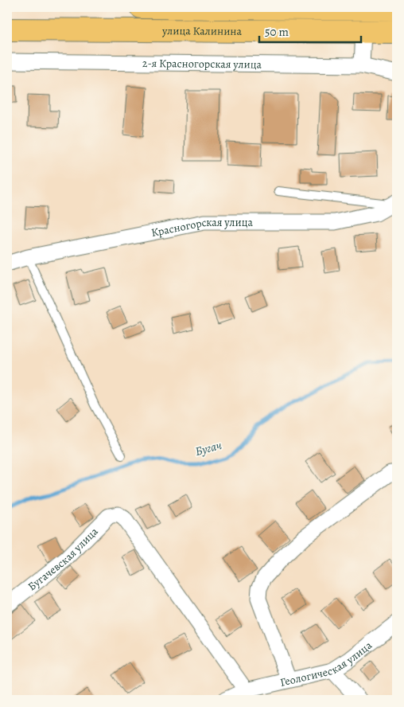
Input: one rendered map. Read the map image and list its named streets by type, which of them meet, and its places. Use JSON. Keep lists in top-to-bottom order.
{
  "streets": {
    "main road": ["улица Калинина"],
    "street": [
      "2-я Красногорская улица",
      "Красногорская улица",
      "Бугачевская улица",
      "Геологическая улица"
    ]
  },
  "crossings": [
    ["Бугачевская улица", "Геологическая улица"]
  ],
  "water": ["Бугач"],
  "scale_bar": "50 m"
}
